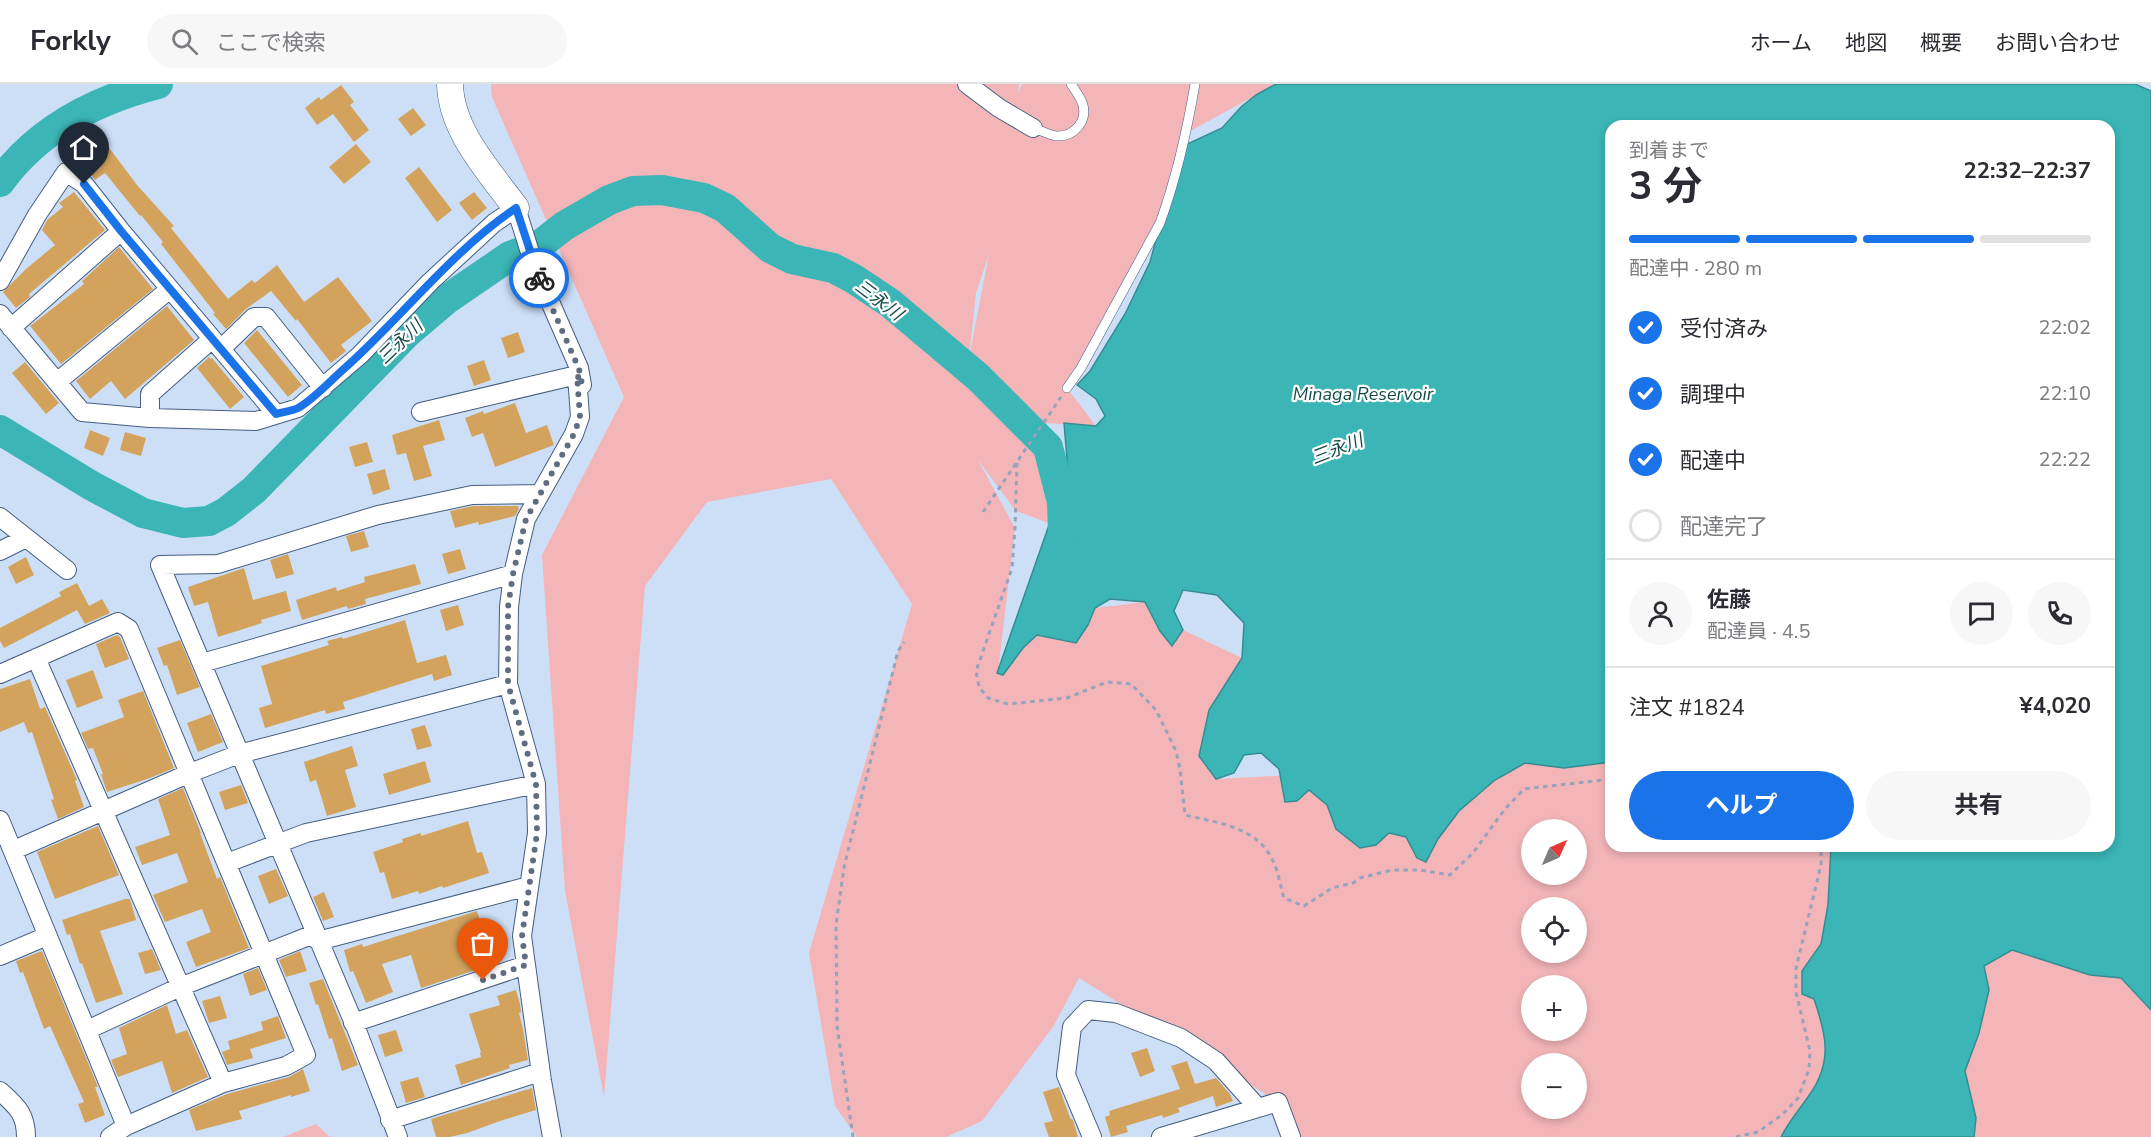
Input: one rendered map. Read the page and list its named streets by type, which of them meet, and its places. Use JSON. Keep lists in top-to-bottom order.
{
  "water": ["三永川", "Minaga Reservoir"],
  "north": "top right",
  "page": {
    "header": "Forkly",
    "search": "ここで検索",
    "nav": [
      "ホーム",
      "地図",
      "概要",
      "お問い合わせ"
    ],
    "heading": ["3 分", "到着まで", "22:32–22:37"],
    "panel": [
      "佐藤",
      "配達員 · 4.5",
      "注文 #1824",
      "¥4,020"
    ],
    "bar": "配達中 · 280 m",
    "list": [
      ["受付済み", "22:02"],
      ["調理中", "22:10"],
      ["配達中", "22:22"],
      "配達完了"
    ],
    "buttons": ["ヘルプ", "共有"],
    "map_buttons": ["+", "−"]
  }
}
